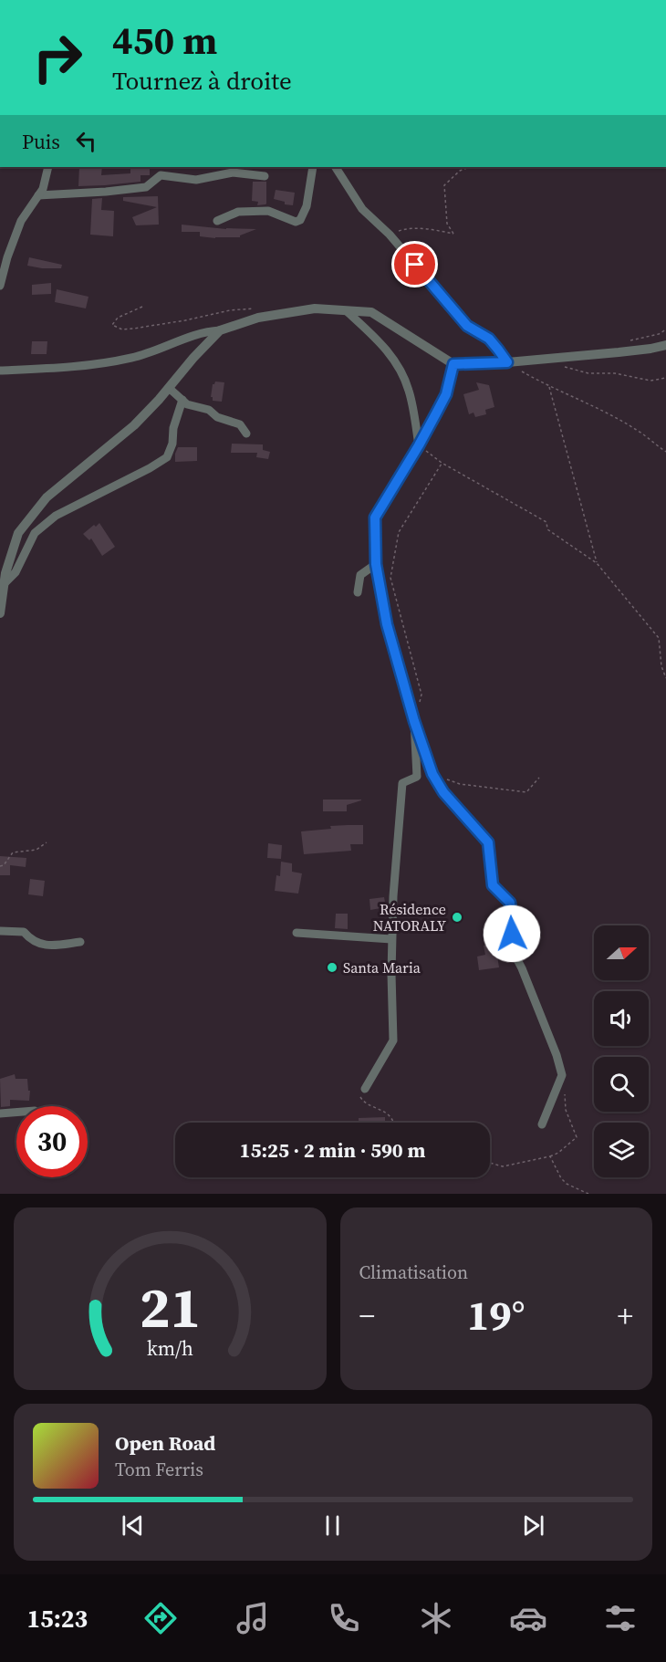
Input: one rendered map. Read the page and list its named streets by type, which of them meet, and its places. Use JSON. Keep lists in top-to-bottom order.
{
  "places": ["Résidence NATORALY", "Santa Maria"],
  "north": "right",
  "page": {
    "turn": ["450 m", "Tournez à droite"],
    "then": "Puis",
    "limit": "30",
    "trip": "15:25 · 2 min · 590 m",
    "tile": "Climatisation",
    "heat": ["−", "19°", "+"],
    "song": ["Open Road", "Tom Ferris"],
    "tabs": "15:23",
    "gauge": ["21", "km/h"]
  }
}
